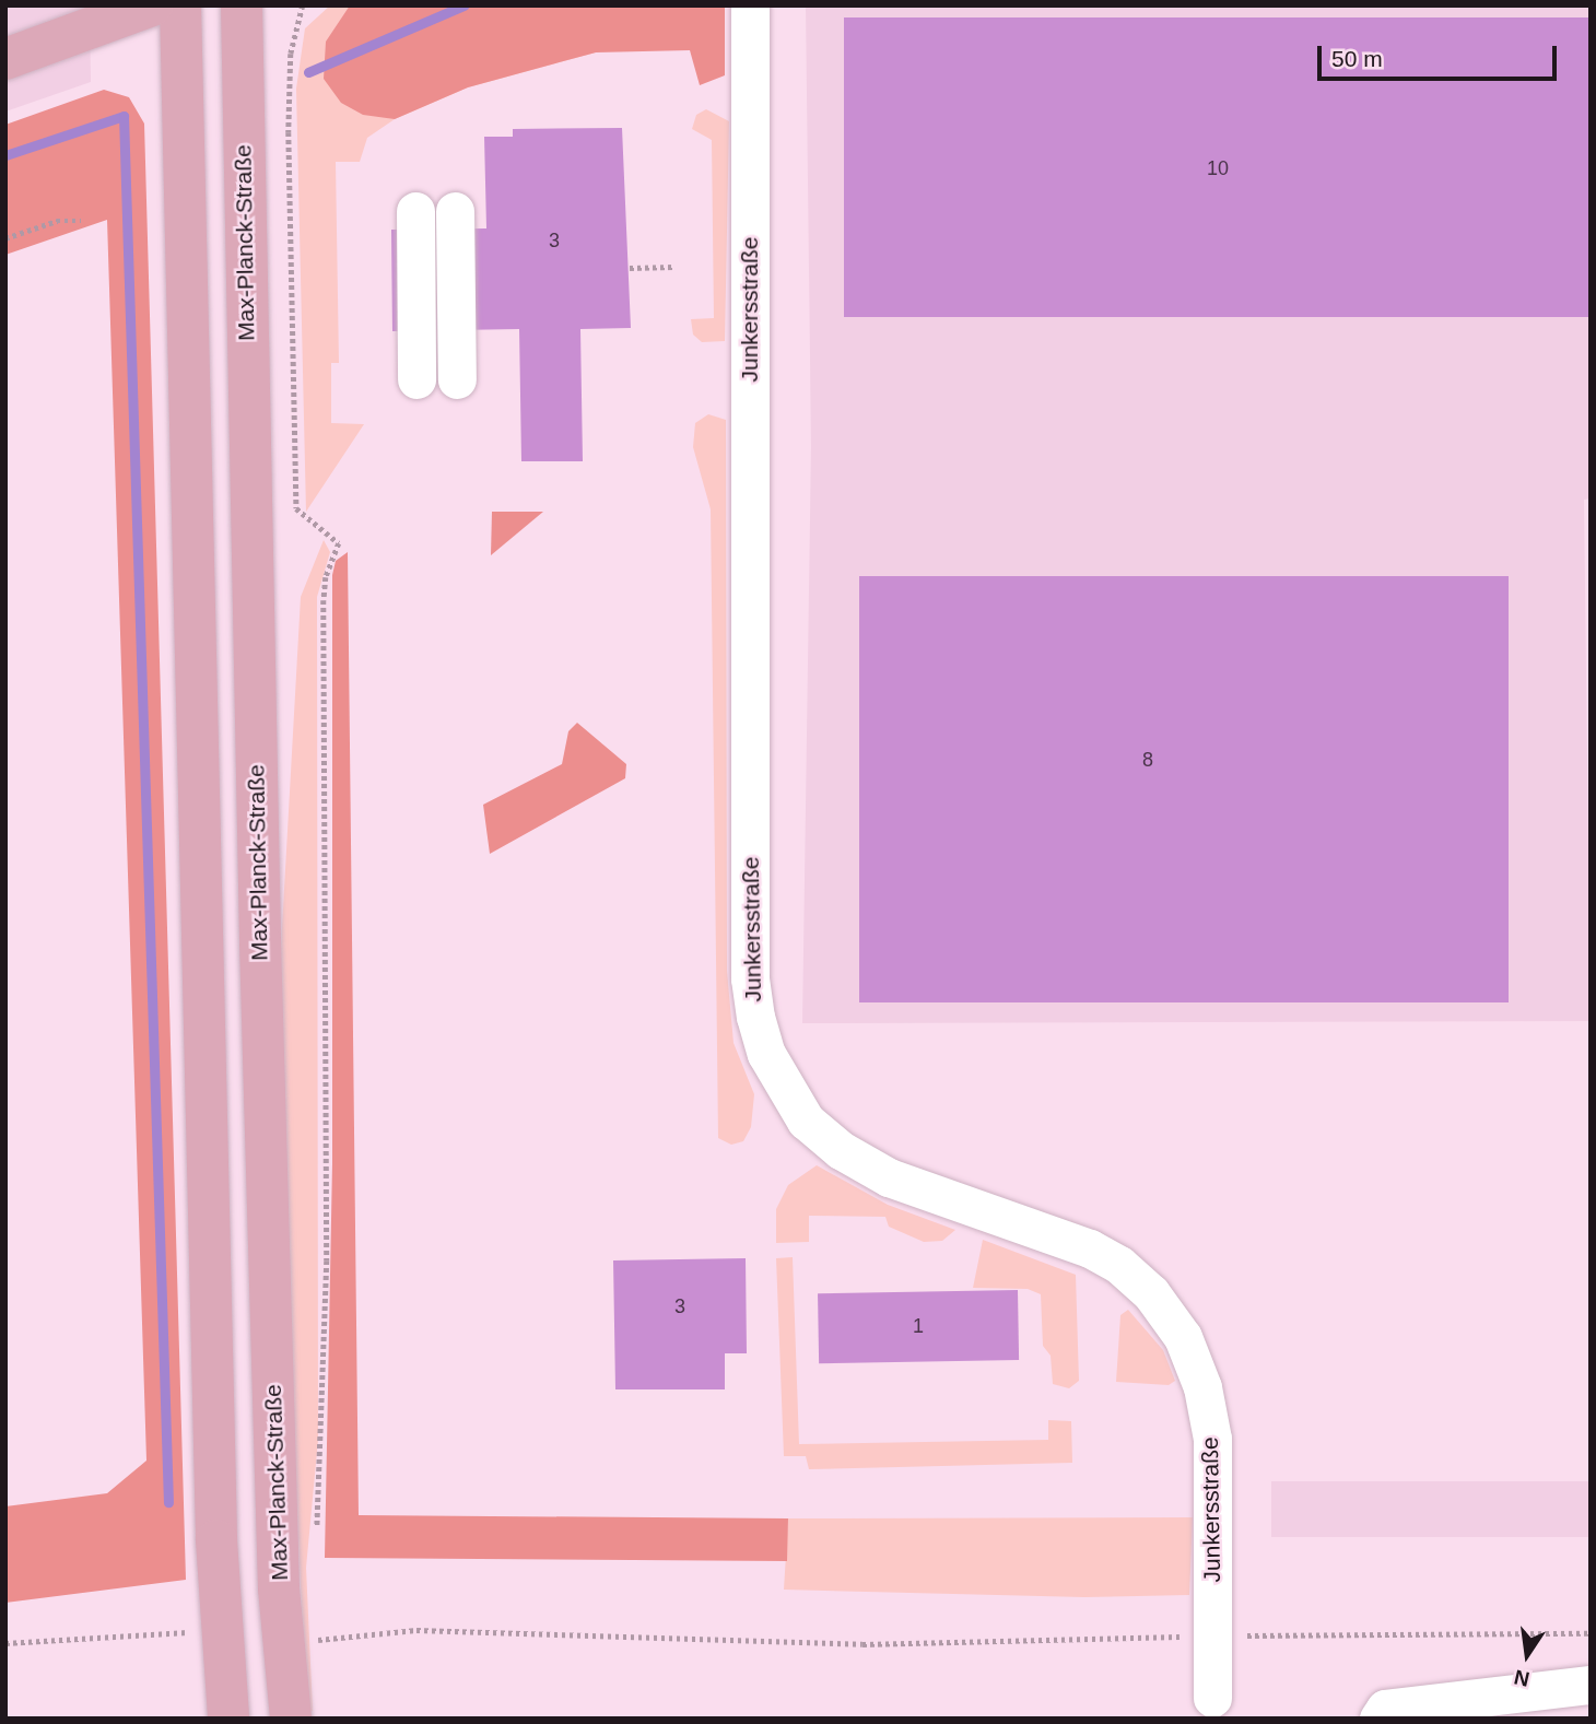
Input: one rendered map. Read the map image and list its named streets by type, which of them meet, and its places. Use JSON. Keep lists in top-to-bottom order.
{
  "streets": {
    "main road": ["Max-Planck-Straße"],
    "street": ["Junkersstraße"]
  },
  "house_numbers": [
    "10",
    "3",
    "8",
    "3",
    "1"
  ],
  "scale_bar": "50 m",
  "north": "bottom"
}
